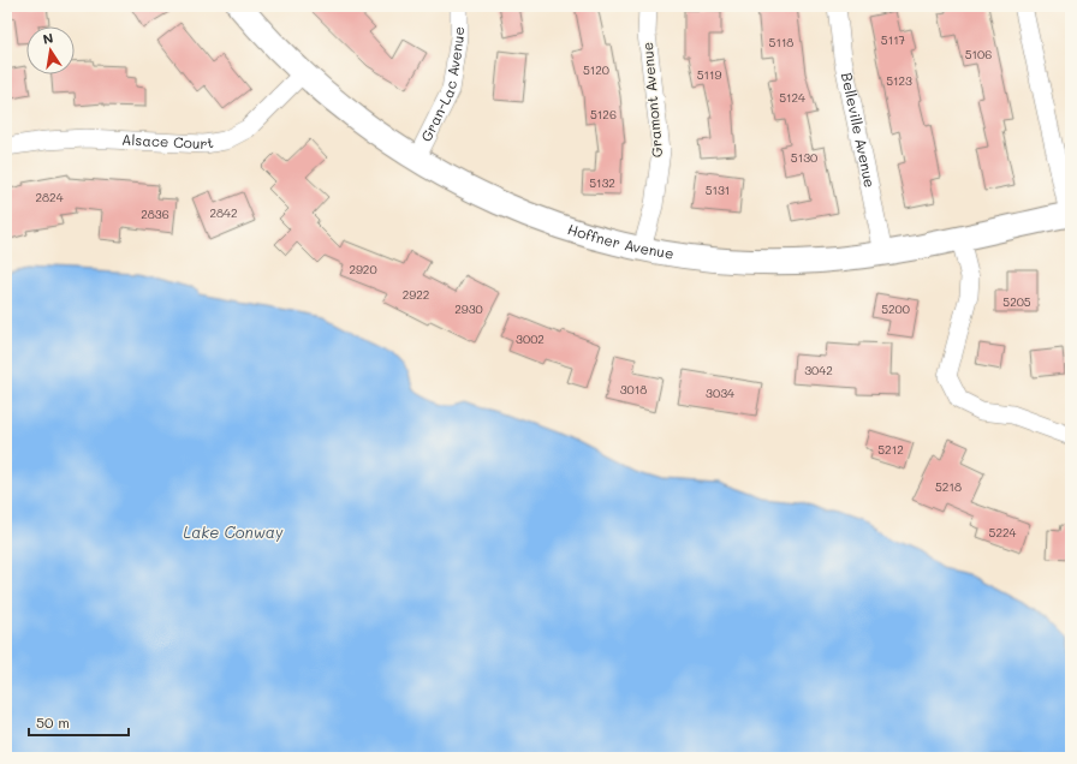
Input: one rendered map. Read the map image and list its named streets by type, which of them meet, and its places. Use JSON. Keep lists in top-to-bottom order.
{
  "streets": {
    "main road": ["Hoffner Avenue"],
    "street": [
      "Gran-Lac Avenue",
      "Gramont Avenue",
      "Belleville Avenue",
      "Alsace Court"
    ]
  },
  "crossings": [
    ["Gran-Lac Avenue", "Hoffner Avenue"],
    ["Gramont Avenue", "Hoffner Avenue"],
    ["Belleville Avenue", "Hoffner Avenue"],
    ["Alsace Court", "Hoffner Avenue"]
  ],
  "water": ["Lake Conway"],
  "house_numbers": [
    "5117",
    "5118",
    "5106",
    "5120",
    "5119",
    "5123",
    "5124",
    "5126",
    "5130",
    "5132",
    "5131",
    "2824",
    "2842",
    "2836",
    "2920",
    "2922",
    "5205",
    "2930",
    "5200",
    "3002",
    "3042",
    "3018",
    "3034",
    "5212",
    "5218",
    "5224"
  ],
  "scale_bar": "50 m",
  "north": "top"
}
